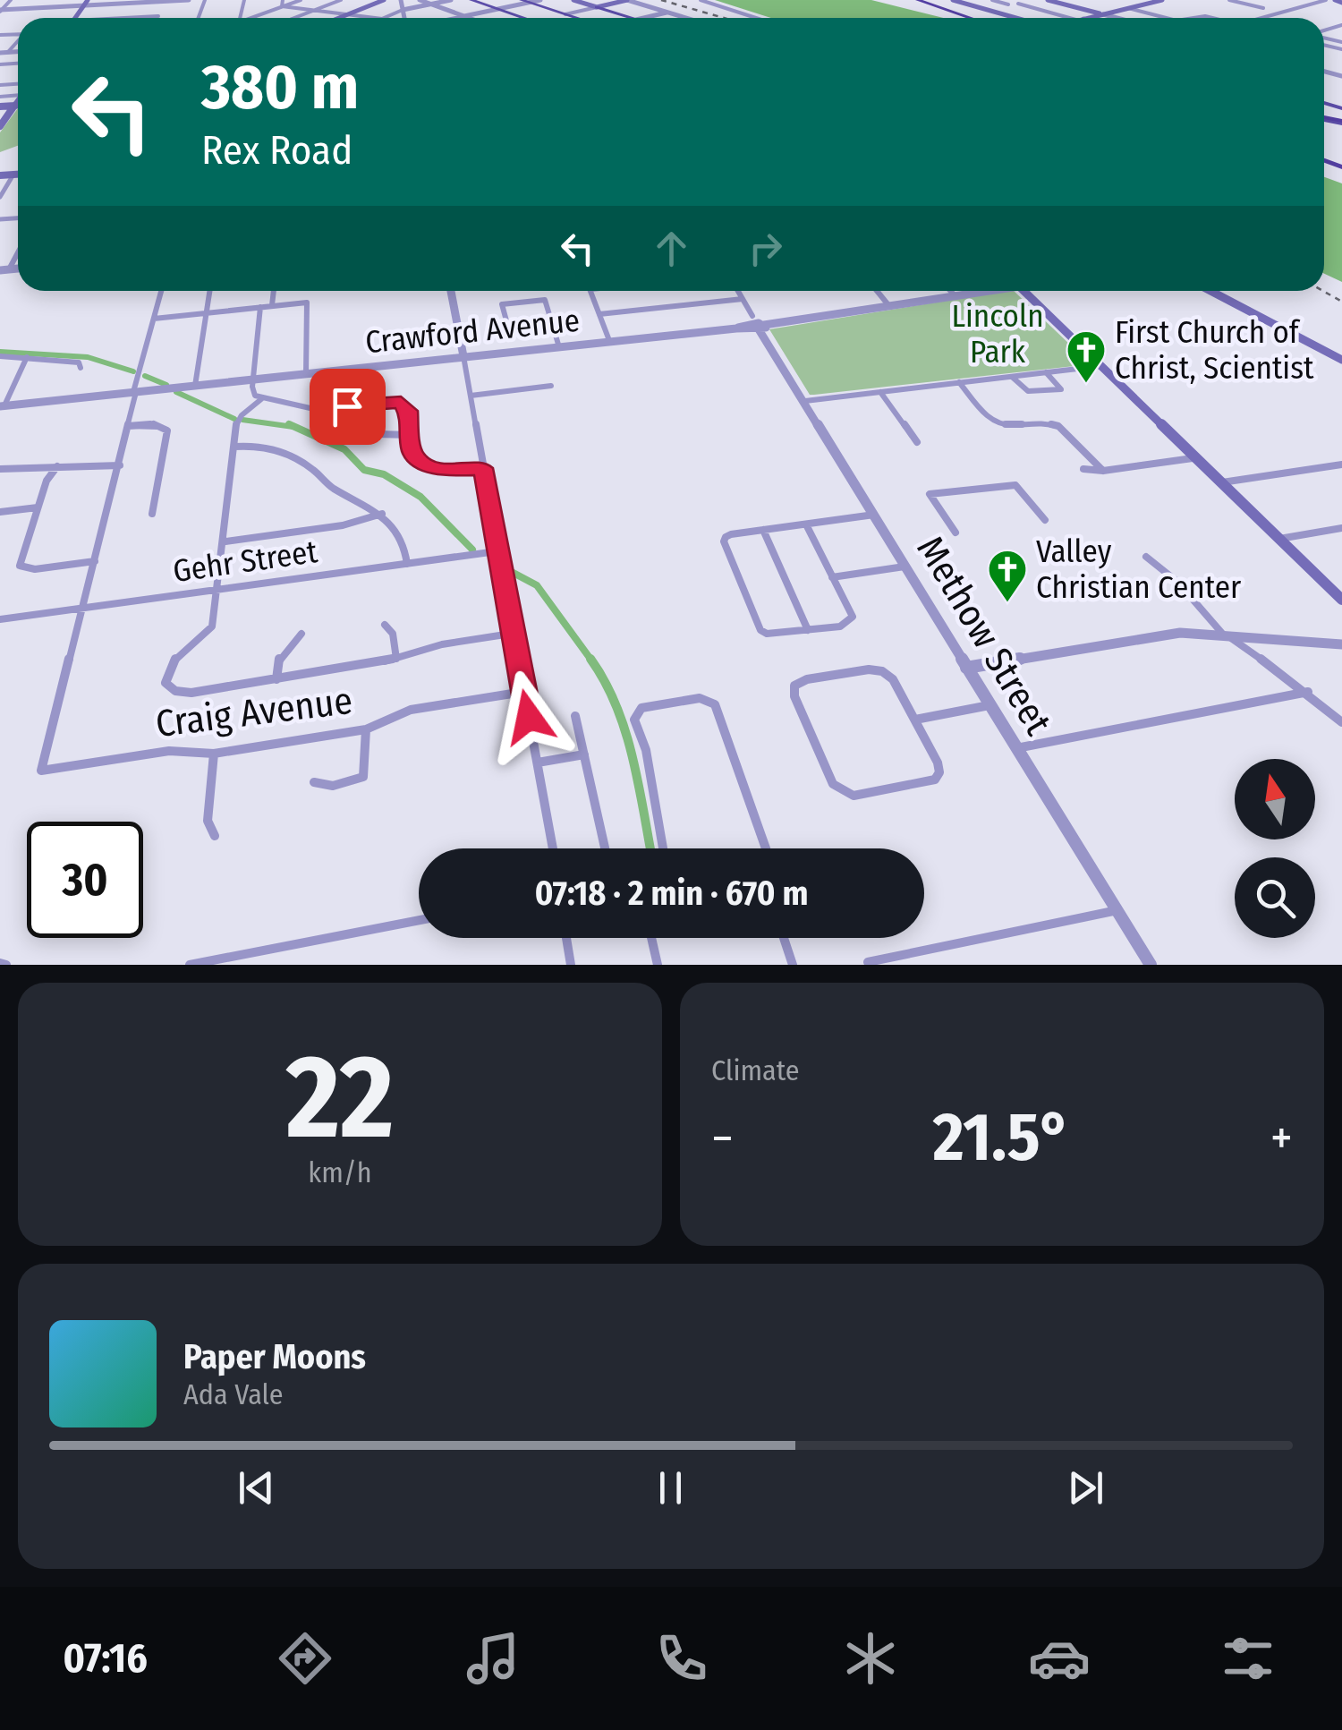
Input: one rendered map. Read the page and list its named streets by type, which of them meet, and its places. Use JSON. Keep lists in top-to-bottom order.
{
  "streets": {
    "street": [
      "Crawford Avenue",
      "Gehr Street",
      "Methow Street",
      "Craig Avenue"
    ]
  },
  "crossings": [
    ["Crawford Avenue", "Methow Street"],
    ["Gehr Street", "Craig Avenue"]
  ],
  "parks": ["Lincoln Park"],
  "places": {
    "church": ["First Church of Christ, Scientist", "Valley Christian Center"]
  },
  "north": "top",
  "page": {
    "turn": ["380 m", "Rex Road"],
    "limit": "30",
    "trip": "07:18 · 2 min · 670 m",
    "tile": [
      ["22", "km/h"],
      "Climate"
    ],
    "heat": ["−", "21.5°", "+"],
    "song": ["Paper Moons", "Ada Vale"],
    "tabs": "07:16"
  }
}
